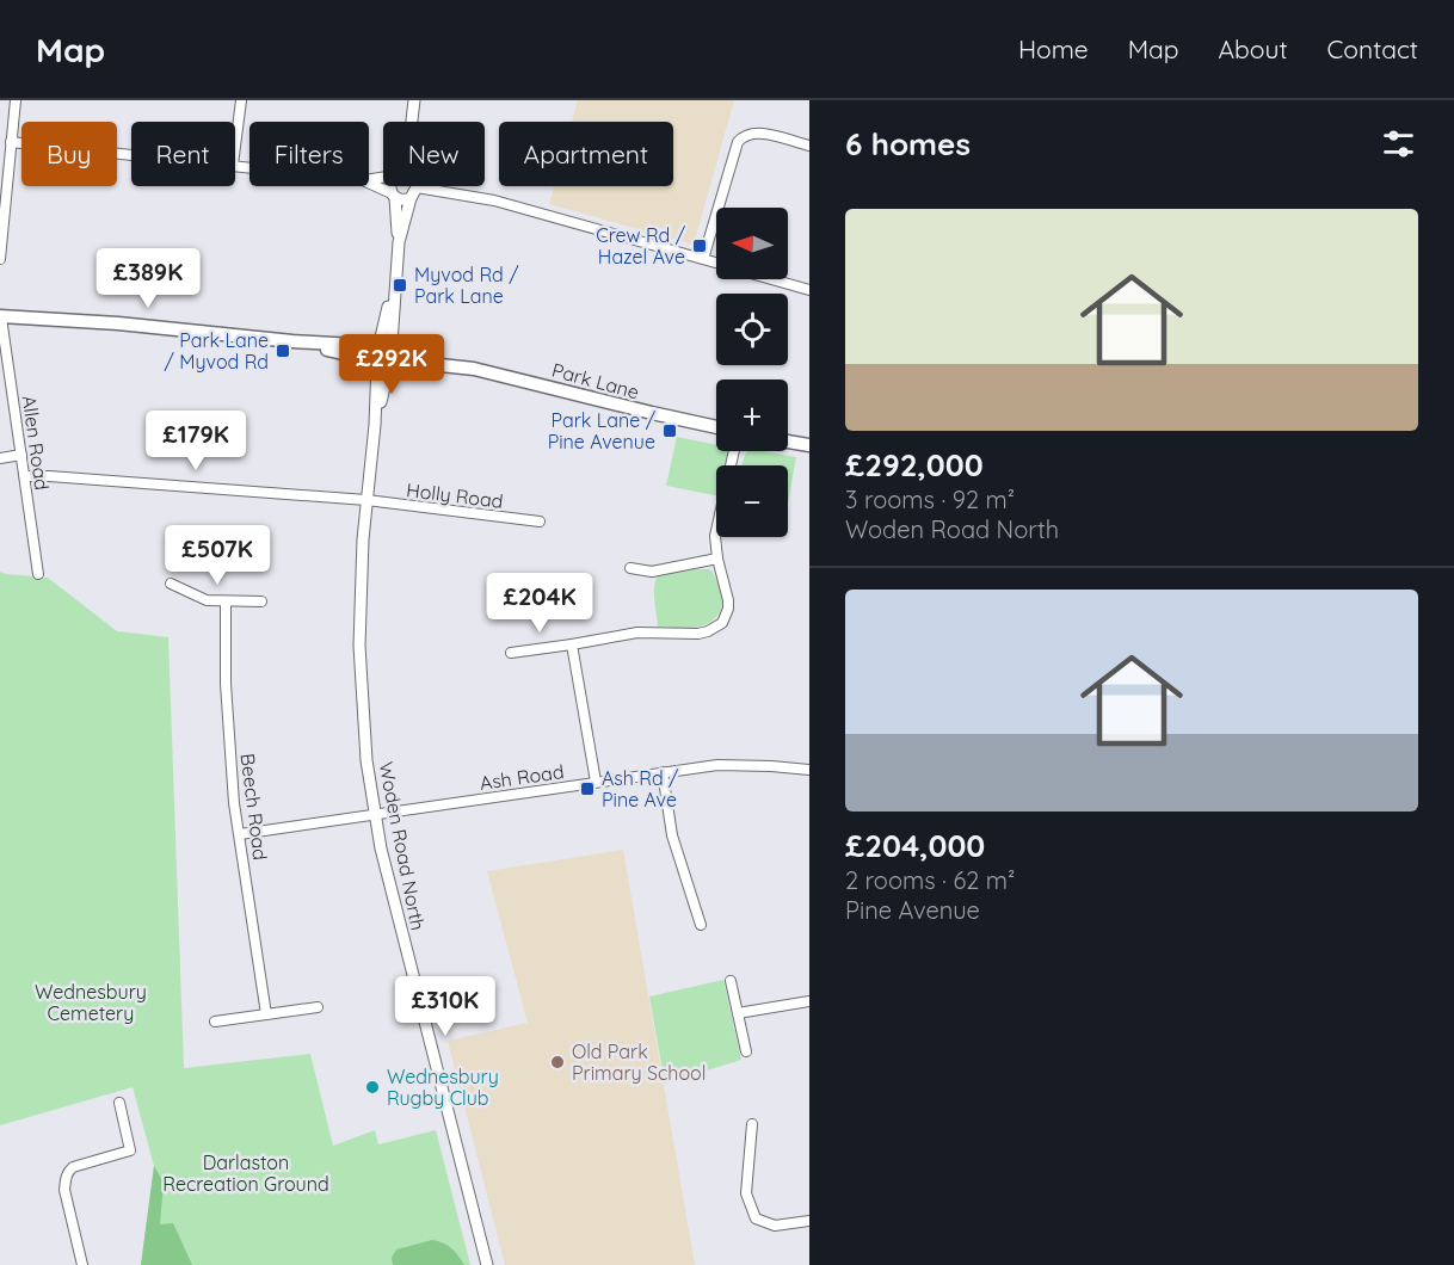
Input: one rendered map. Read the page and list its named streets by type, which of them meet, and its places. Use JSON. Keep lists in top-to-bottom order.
{
  "streets": {
    "main road": ["Park Lane"],
    "street": [
      "Allen Road",
      "Holly Road",
      "Ash Road",
      "Beech Road",
      "Woden Road North"
    ]
  },
  "crossings": [
    ["Park Lane", "Allen Road"],
    ["Park Lane", "Woden Road North"],
    ["Allen Road", "Holly Road"],
    ["Holly Road", "Woden Road North"],
    ["Ash Road", "Beech Road"],
    ["Ash Road", "Woden Road North"]
  ],
  "parks": ["Wednesbury Cemetery", "Darlaston Recreation Ground"],
  "places": {
    "transit": [
      "Crew Rd / Hazel Ave",
      "Myvod Rd / Park Lane",
      "Park Lane / Myvod Rd",
      "Park Lane / Pine Avenue",
      "Ash Rd / Pine Ave"
    ],
    "other": ["Old Park Primary School", "Wednesbury Rugby Club"]
  },
  "north": "left",
  "page": {
    "header": "Map",
    "nav": [
      "Home",
      "Map",
      "About",
      "Contact"
    ],
    "heading": "6 homes",
    "chip": [
      "Buy",
      "Rent",
      "Filters",
      "New",
      "Apartment"
    ],
    "list": [
      {
        "name": "£292,000",
        "note": "3 rooms · 92 m² · Woden Road North"
      },
      {
        "name": "£204,000",
        "note": "2 rooms · 62 m² · Pine Avenue"
      }
    ],
    "map_buttons": ["+", "−"],
    "price": [
      "£389K",
      "£292K",
      "£179K",
      "£507K",
      "£204K",
      "£310K"
    ]
  }
}
